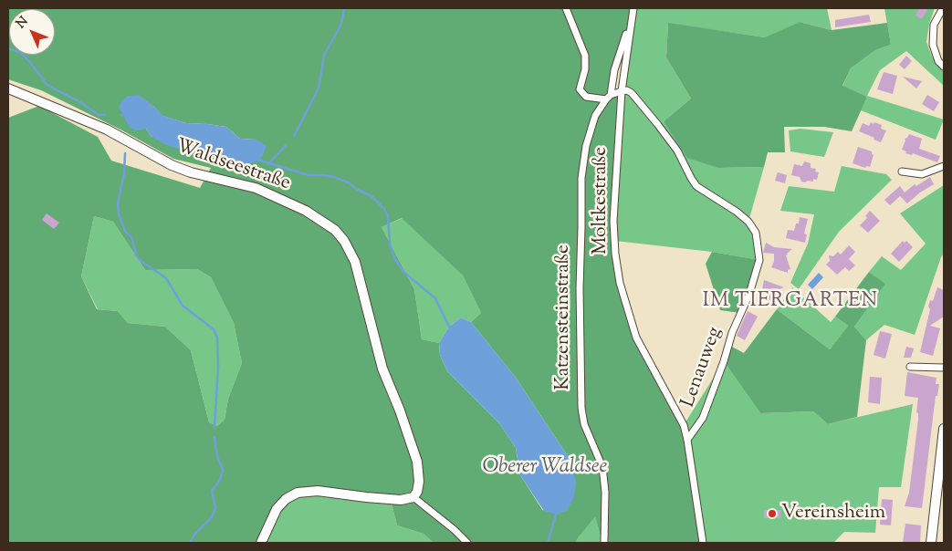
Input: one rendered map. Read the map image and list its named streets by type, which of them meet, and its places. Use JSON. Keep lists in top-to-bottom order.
{
  "streets": {
    "street": [
      "Waldseestraße",
      "Moltkestraße",
      "Katzensteinstraße",
      "Lenauweg"
    ]
  },
  "crossings": [
    ["Moltkestraße", "Katzensteinstraße"],
    ["Moltkestraße", "Lenauweg"]
  ],
  "districts": ["IM TIERGARTEN"],
  "water": ["Oberer Waldsee"],
  "places": ["Vereinsheim"],
  "north": "top left"
}
